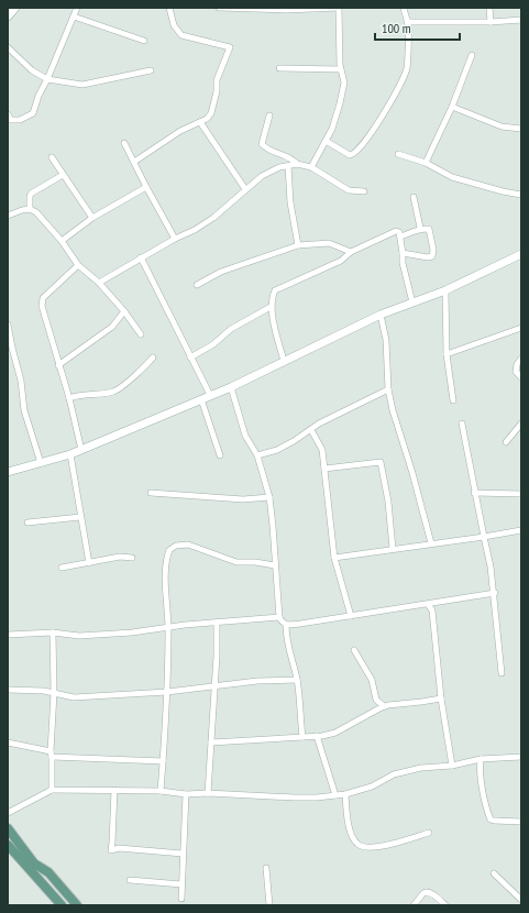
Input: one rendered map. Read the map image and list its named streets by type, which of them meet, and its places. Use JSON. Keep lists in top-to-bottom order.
{
  "scale_bar": "100 m"
}
